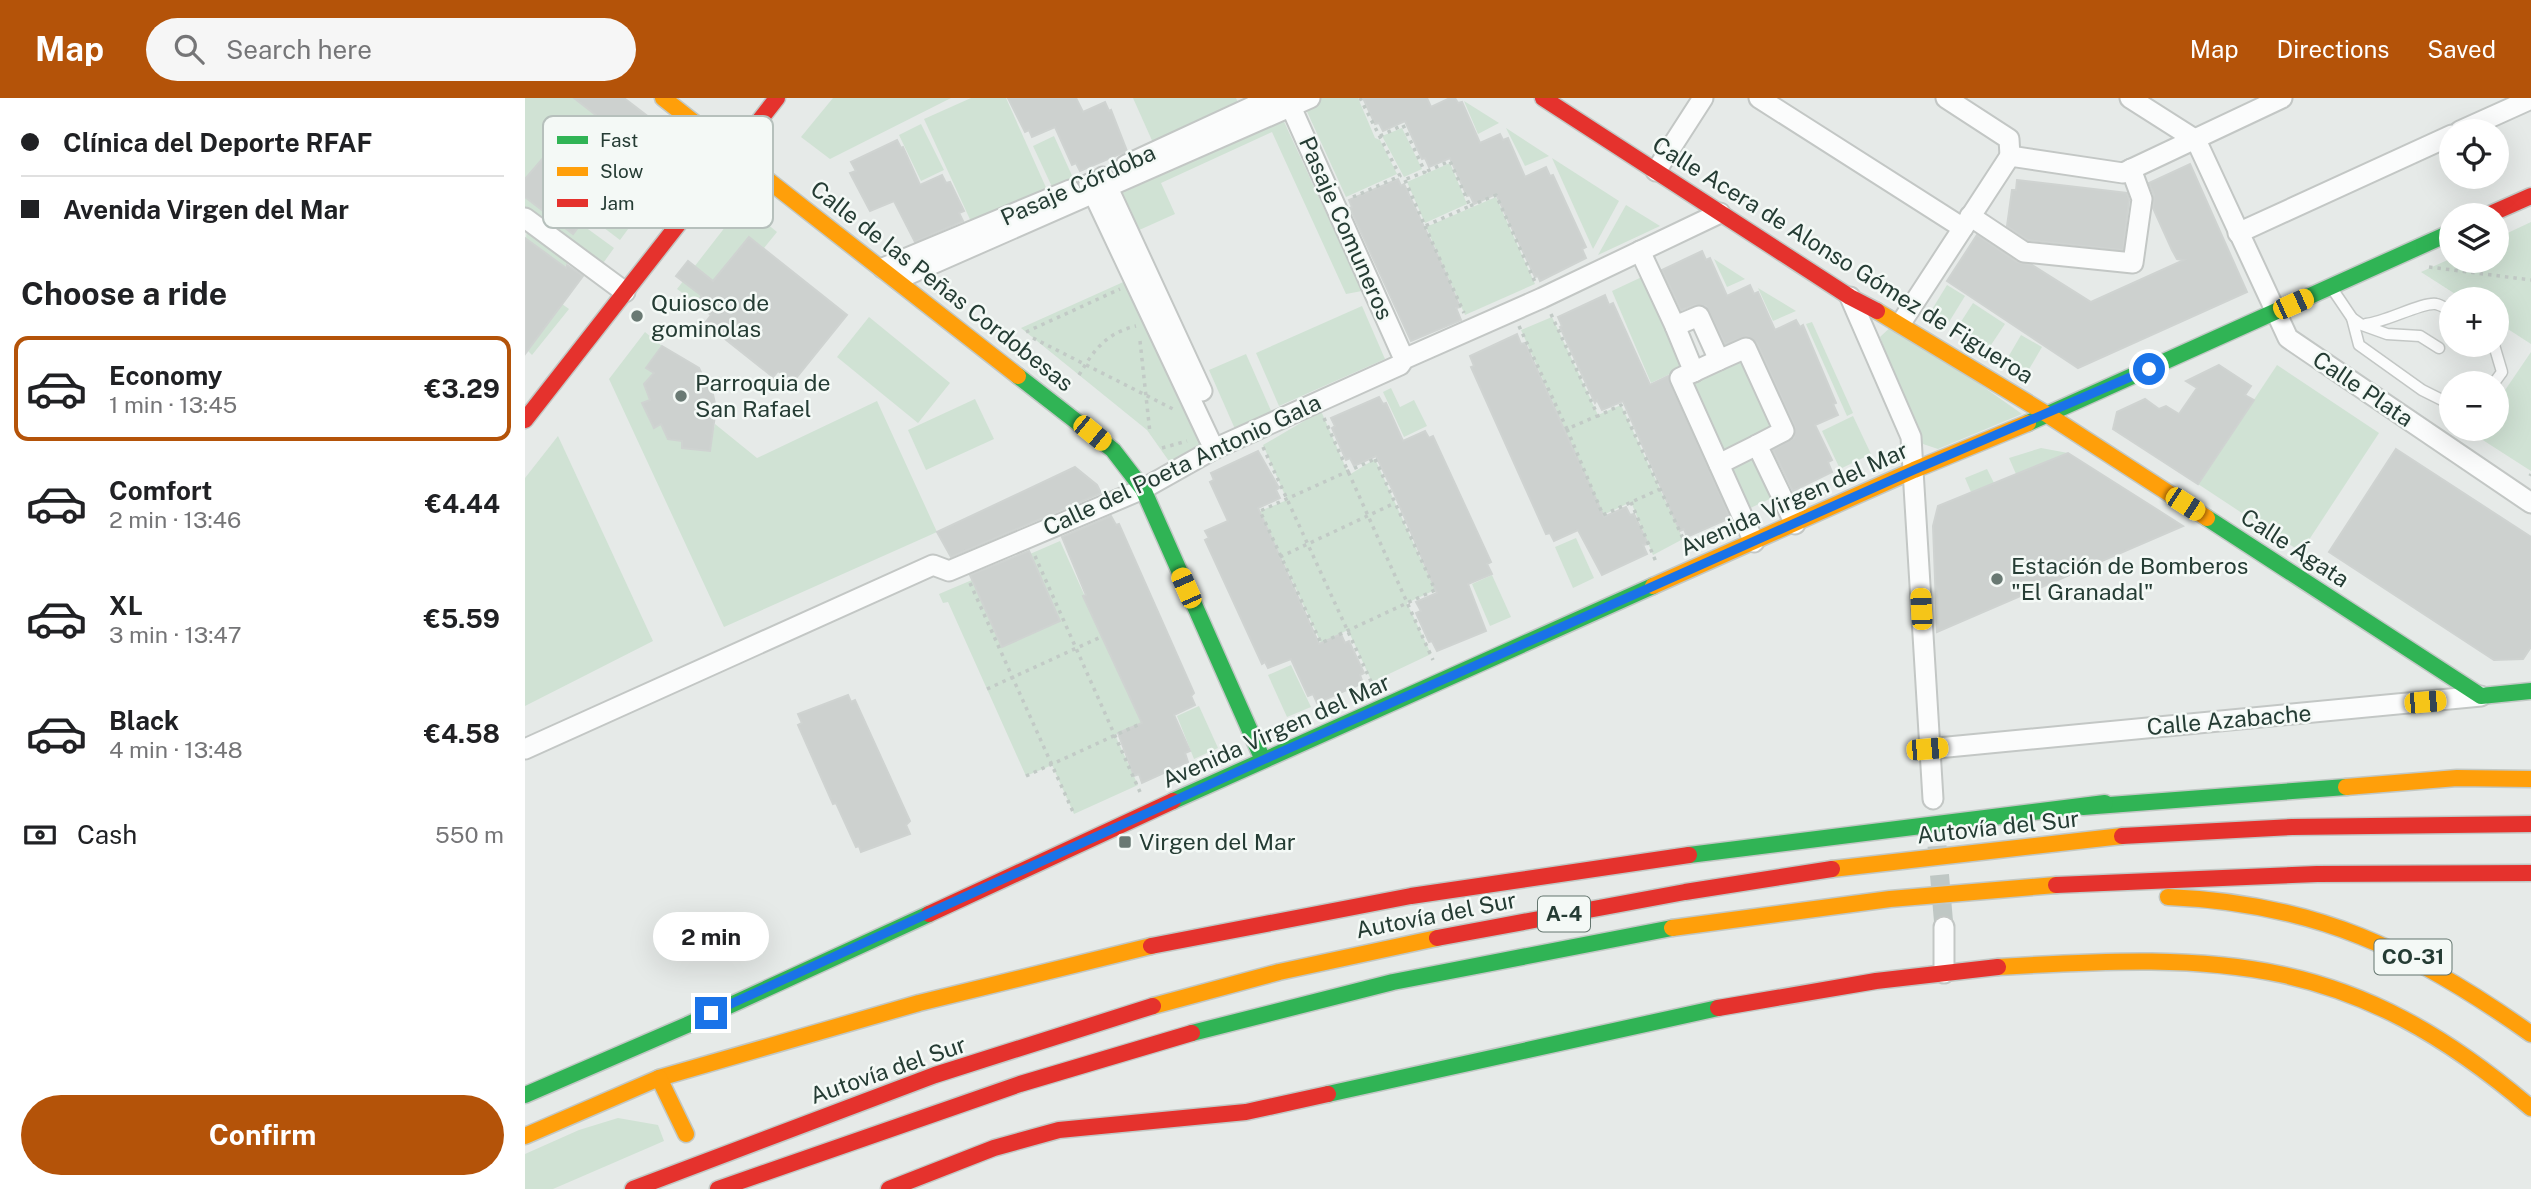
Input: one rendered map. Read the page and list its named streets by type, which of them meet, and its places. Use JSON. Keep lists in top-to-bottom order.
{
  "streets": {
    "main road": [
      "Calle Acera de Alonso Gómez de Figueroa",
      "Calle de las Peñas Cordobesas",
      "Avenida Virgen del Mar",
      "Calle Ágata",
      "Calle Azabache",
      "Autovía del Sur",
      "A-4",
      "CO-31"
    ],
    "street": [
      "Pasaje Córdoba",
      "Pasaje Comuneros",
      "Calle Plata",
      "Calle del Poeta Antonio Gala"
    ]
  },
  "crossings": [
    ["Pasaje Comuneros", "Calle del Poeta Antonio Gala"],
    ["Calle Acera de Alonso Gómez de Figueroa", "Calle del Poeta Antonio Gala"],
    ["Calle Acera de Alonso Gómez de Figueroa", "Avenida Virgen del Mar"],
    ["Calle Acera de Alonso Gómez de Figueroa", "Calle Ágata"],
    ["Calle de las Peñas Cordobesas", "Calle del Poeta Antonio Gala"],
    ["Calle de las Peñas Cordobesas", "Avenida Virgen del Mar"],
    ["Calle Plata", "Avenida Virgen del Mar"],
    ["Avenida Virgen del Mar", "Calle Ágata"],
    ["Calle Ágata", "Calle Azabache"],
    ["A-4", "CO-31"]
  ],
  "places": {
    "other": ["Quiosco de gominolas", "Parroquia de San Rafael", "Estación de Bomberos \"El Granadal\""],
    "transit": ["Virgen del Mar"]
  },
  "legend": ["Fast", "Slow", "Jam"],
  "page": {
    "header": "Map",
    "search": "Search here",
    "nav": ["Map", "Directions", "Saved"],
    "banner": ["Clínica del Deporte RFAF", "Avenida Virgen del Mar"],
    "map_buttons": ["+", "−"],
    "heading": "Choose a ride",
    "list": [
      {
        "name": "Economy",
        "note": "1 min · 13:45",
        "value": "€3.29"
      },
      {
        "name": "Comfort",
        "note": "2 min · 13:46",
        "value": "€4.44"
      },
      {
        "name": "XL",
        "note": "3 min · 13:47",
        "value": "€5.59"
      },
      {
        "name": "Black",
        "note": "4 min · 13:48",
        "value": "€4.58"
      }
    ],
    "pay": ["Cash", "550 m"],
    "bubble": "2 min",
    "buttons": "Confirm"
  }
}
